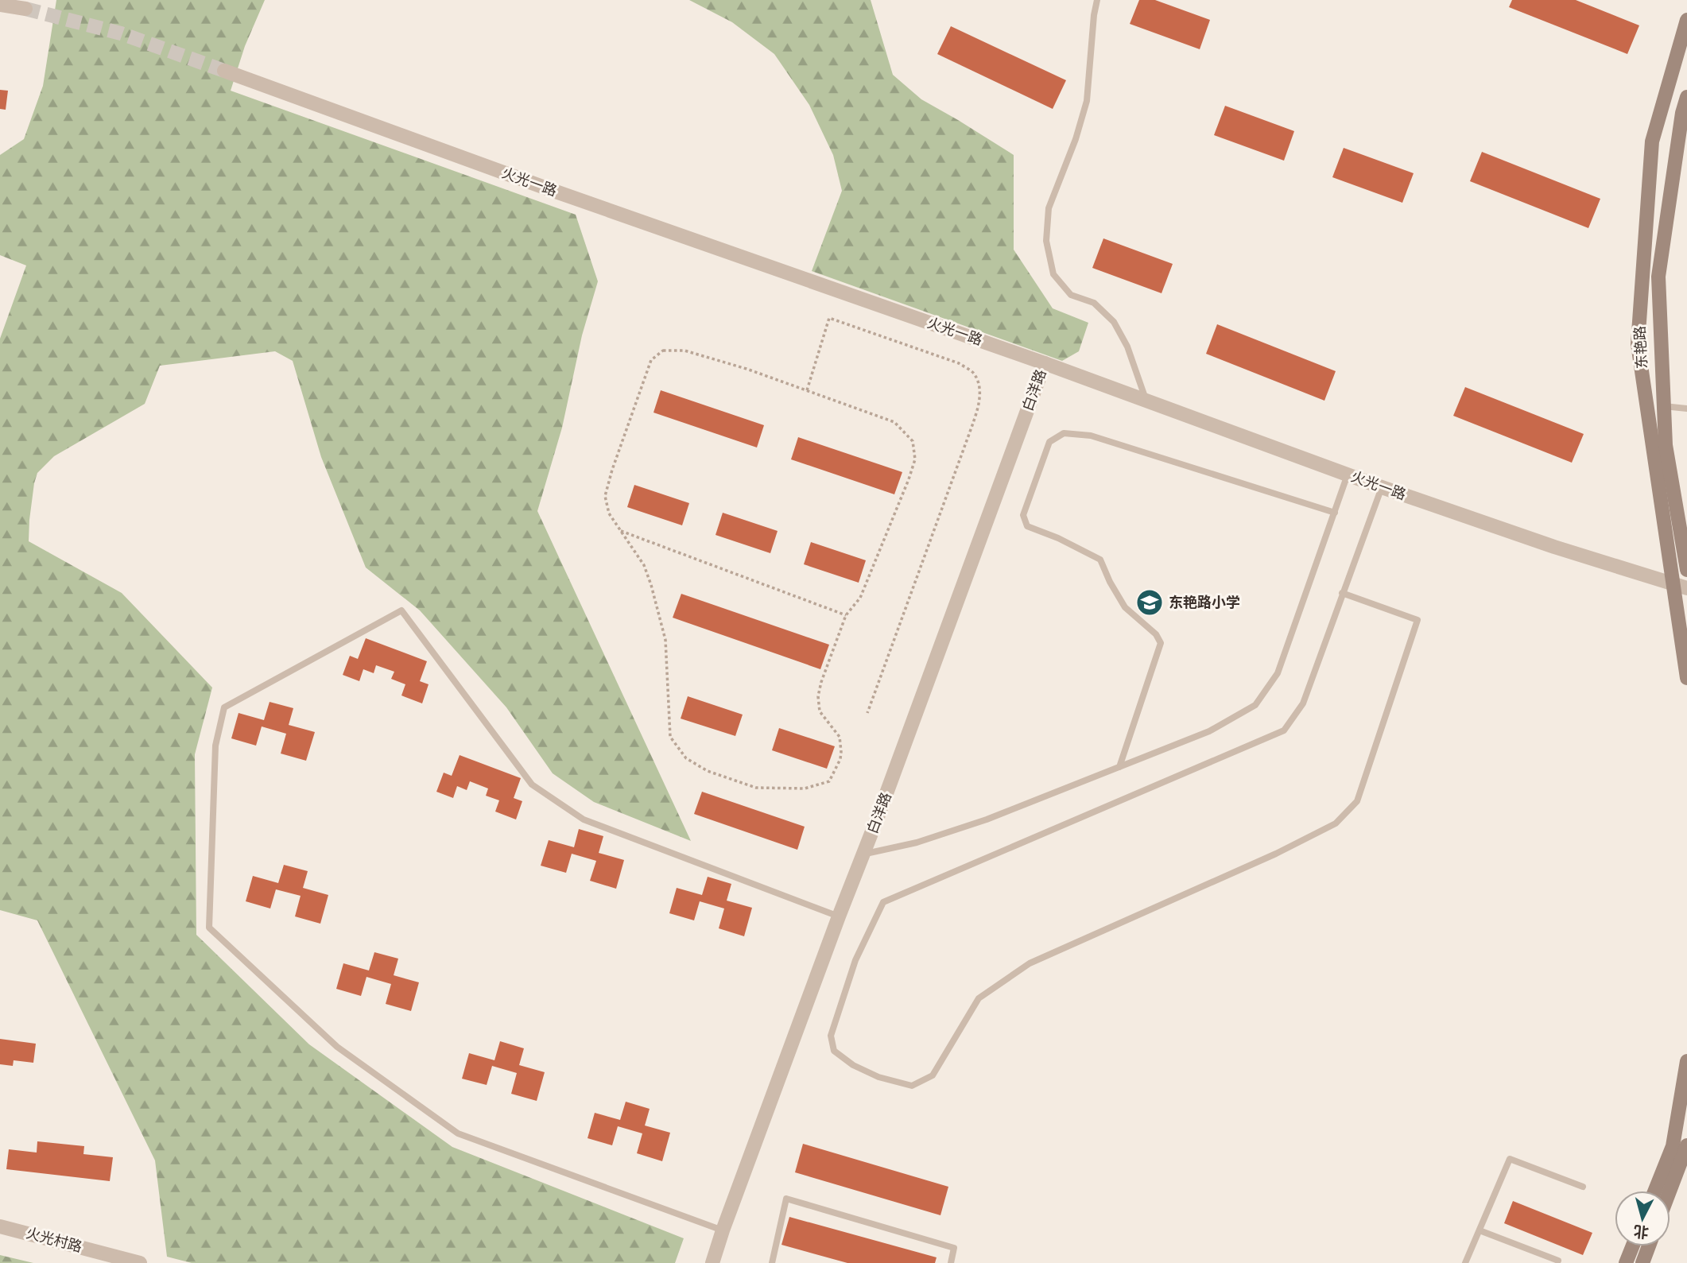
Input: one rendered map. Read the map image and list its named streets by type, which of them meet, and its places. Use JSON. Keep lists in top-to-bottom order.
{
  "streets": {
    "main road": ["东艳路"],
    "street": ["火光一路", "白洋路", "火光村路"]
  },
  "crossings": [
    ["火光一路", "东艳路"],
    ["火光一路", "白洋路"]
  ],
  "places": {
    "school or university": ["东艳路小学"]
  },
  "north": "bottom"
}
